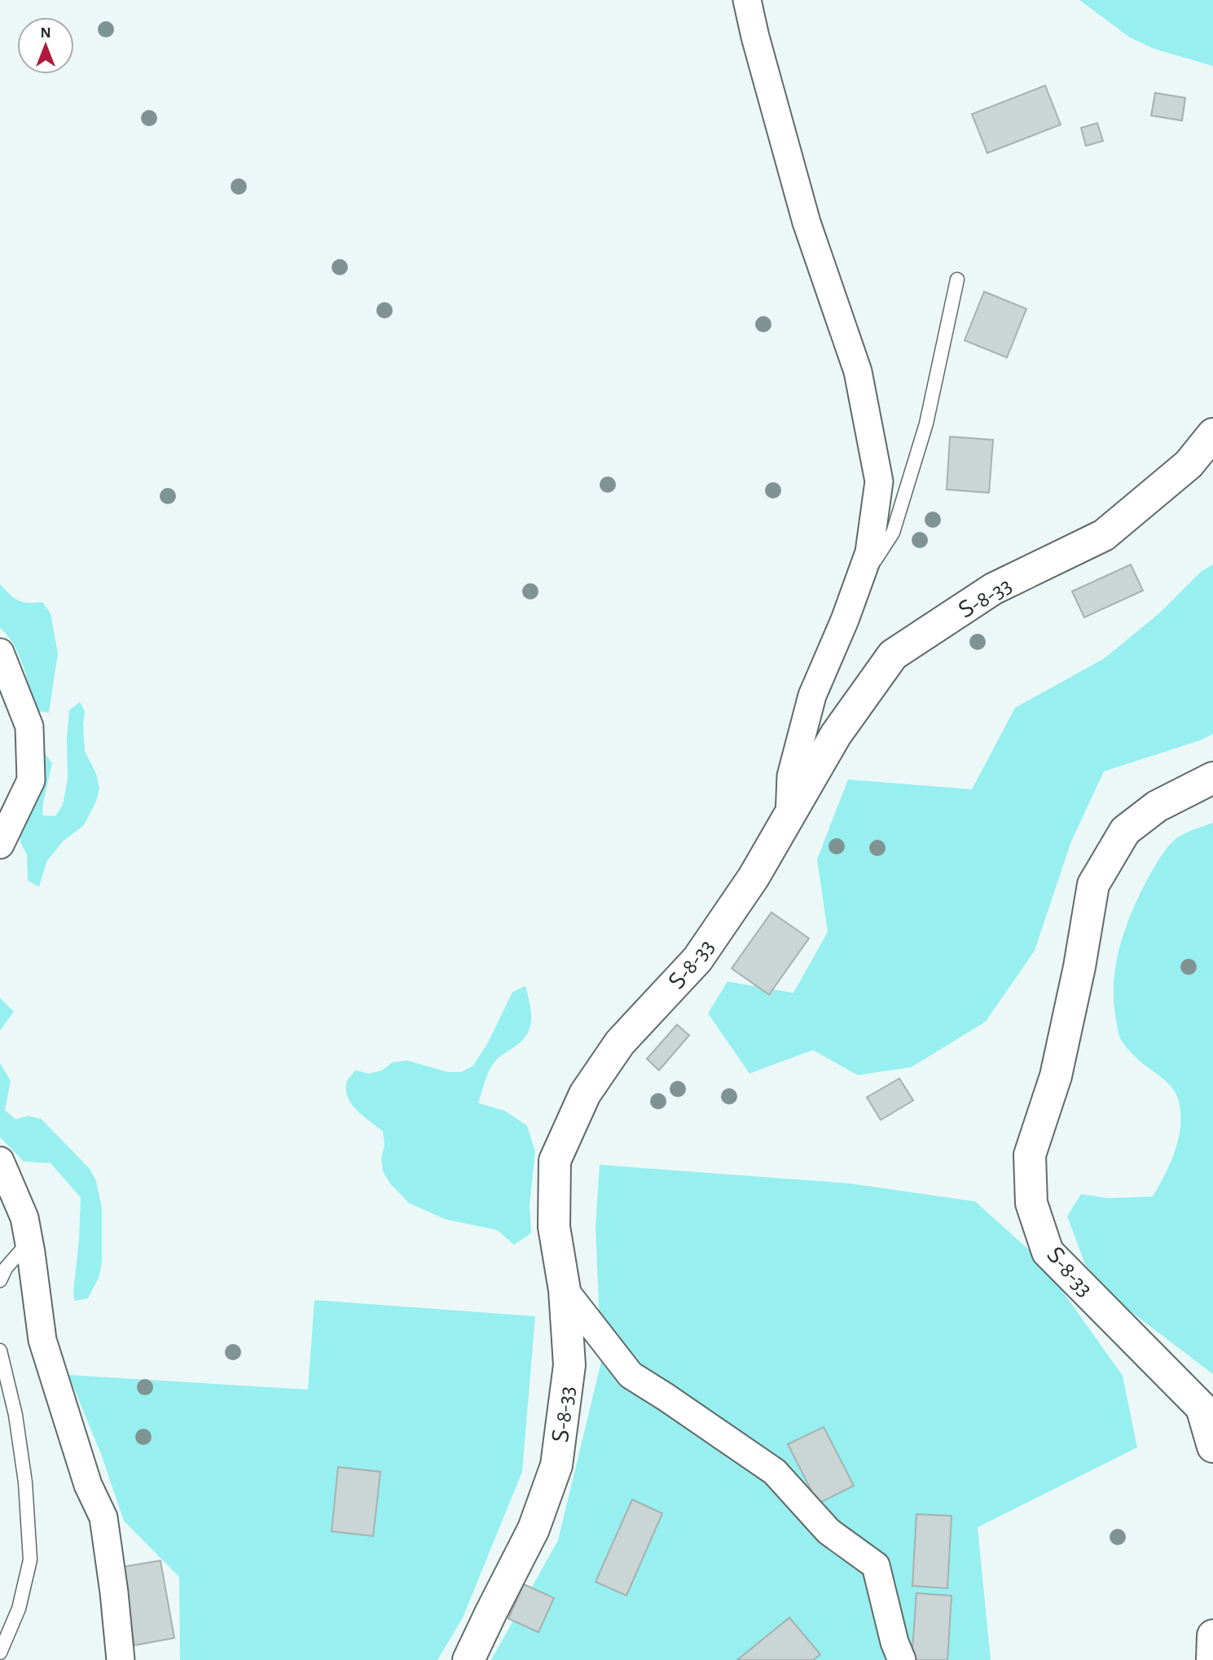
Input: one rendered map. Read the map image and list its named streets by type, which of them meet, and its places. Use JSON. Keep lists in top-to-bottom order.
{
  "streets": {
    "street": ["Տ-8-33"]
  },
  "north": "top"
}
